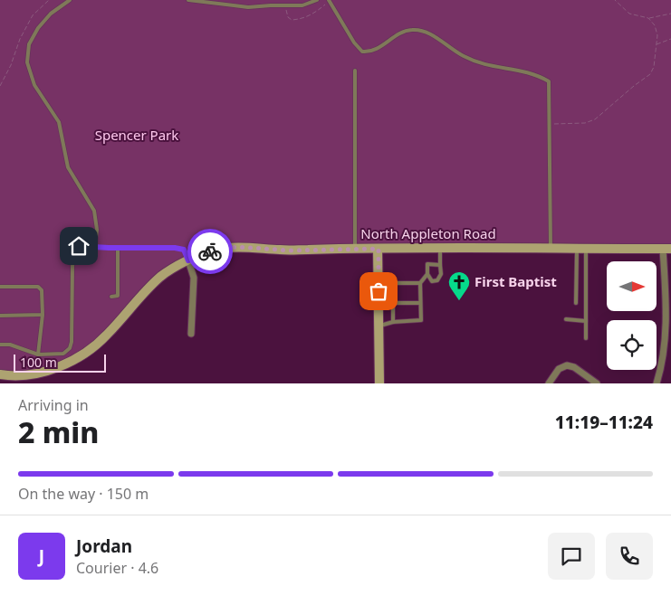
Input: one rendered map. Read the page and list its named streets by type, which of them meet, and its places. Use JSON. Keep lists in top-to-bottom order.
{
  "streets": {
    "main road": ["North Appleton Road"]
  },
  "parks": ["Spencer Park"],
  "places": {
    "church": ["First Baptist"]
  },
  "scale_bar": "100 m",
  "north": "right",
  "page": {
    "scale": "100 m",
    "heading": ["2 min", "Arriving in", "11:19–11:24"],
    "panel": ["Jordan", "Courier · 4.6"],
    "bar": "On the way · 150 m",
    "round": "J"
  }
}
